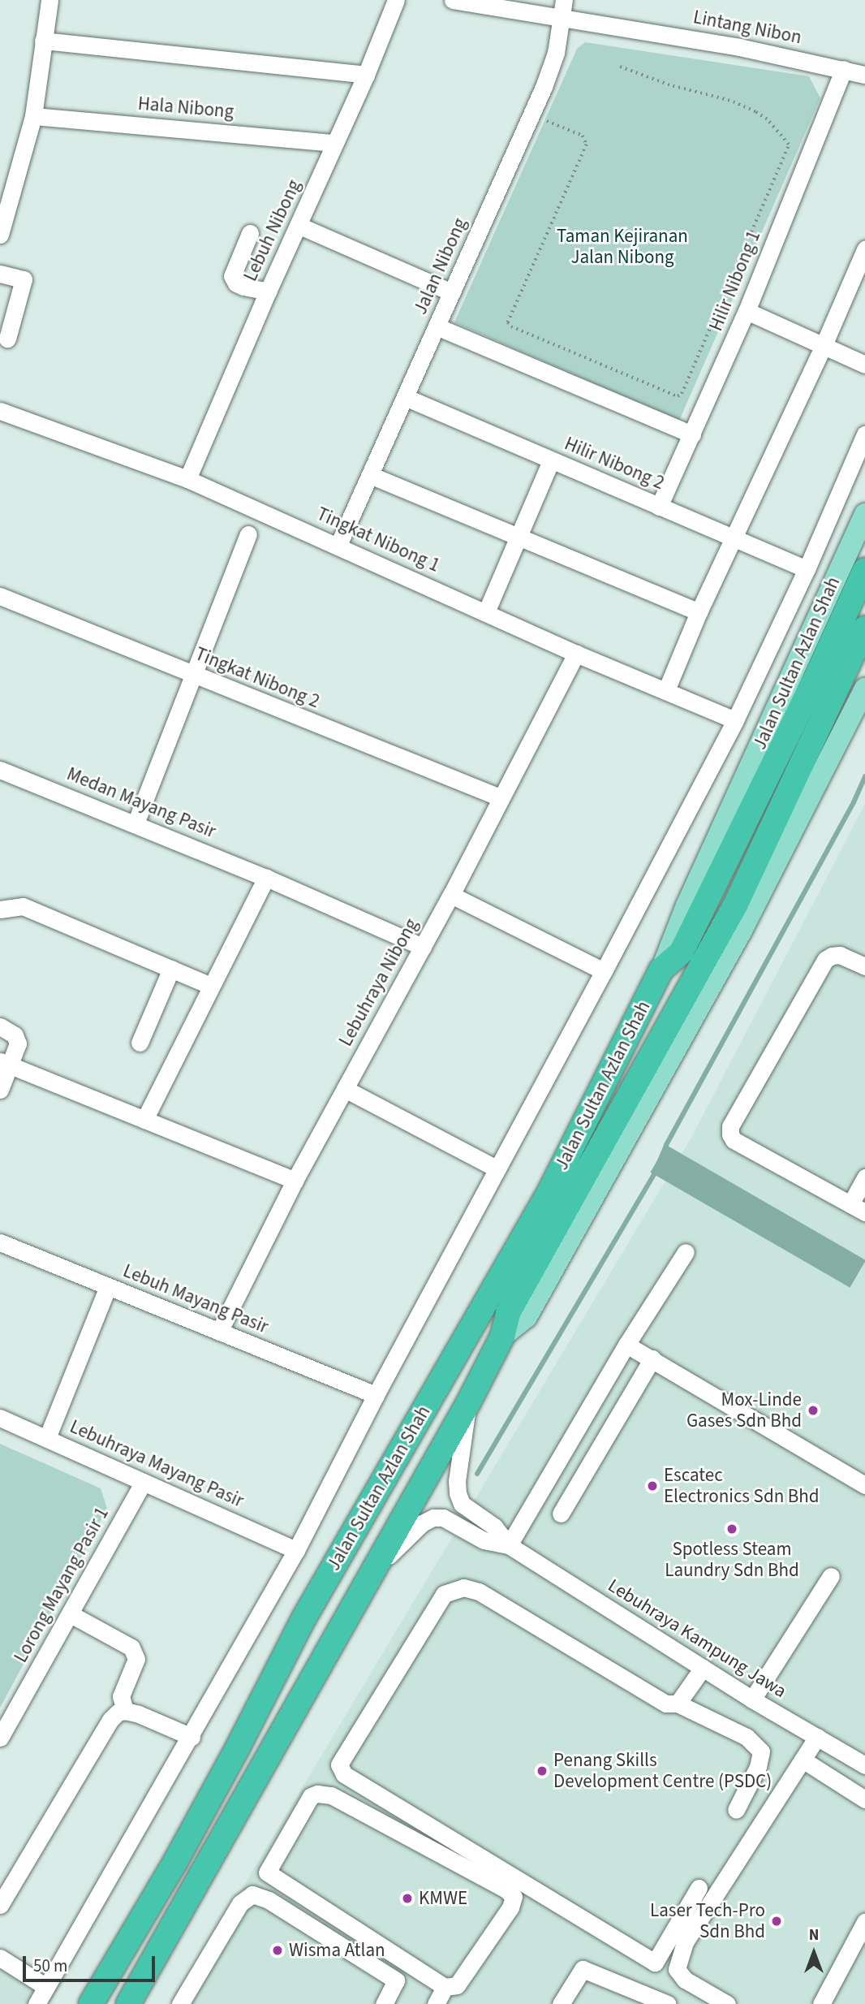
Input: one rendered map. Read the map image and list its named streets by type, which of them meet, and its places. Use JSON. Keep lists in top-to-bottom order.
{
  "streets": {
    "highway": ["Jalan Sultan Azlan Shah"],
    "street": [
      "Lintang Nibon",
      "Hala Nibong",
      "Lebuh Nibong",
      "Jalan Nibong",
      "Hilir Nibong 1",
      "Hilir Nibong 2",
      "Tingkat Nibong 1",
      "Tingkat Nibong 2",
      "Medan Mayang Pasir",
      "Lebuhraya Nibong",
      "Lebuh Mayang Pasir",
      "Lebuhraya Mayang Pasir",
      "Lorong Mayang Pasir 1",
      "Lebuhraya Kampung Jawa"
    ]
  },
  "crossings": [
    ["Lintang Nibon", "Jalan Nibong"],
    ["Lintang Nibon", "Hilir Nibong 1"],
    ["Hala Nibong", "Lebuh Nibong"],
    ["Lebuh Nibong", "Tingkat Nibong 1"],
    ["Jalan Nibong", "Hilir Nibong 2"],
    ["Jalan Nibong", "Tingkat Nibong 1"],
    ["Hilir Nibong 1", "Hilir Nibong 2"],
    ["Tingkat Nibong 1", "Lebuhraya Nibong"],
    ["Jalan Sultan Azlan Shah", "Lebuhraya Kampung Jawa"],
    ["Tingkat Nibong 2", "Lebuhraya Nibong"],
    ["Medan Mayang Pasir", "Lebuhraya Nibong"],
    ["Lebuhraya Nibong", "Lebuh Mayang Pasir"],
    ["Lebuhraya Mayang Pasir", "Lorong Mayang Pasir 1"]
  ],
  "parks": ["Taman Kejiranan Jalan Nibong"],
  "places": [
    "Mox-Linde Gases Sdn Bhd",
    "Escatec Electronics Sdn Bhd",
    "Spotless Steam Laundry Sdn Bhd",
    "Penang Skills Development Centre (PSDC)",
    "KMWE",
    "Laser Tech-Pro Sdn Bhd",
    "Wisma Atlan"
  ],
  "scale_bar": "50 m",
  "north": "top"
}
